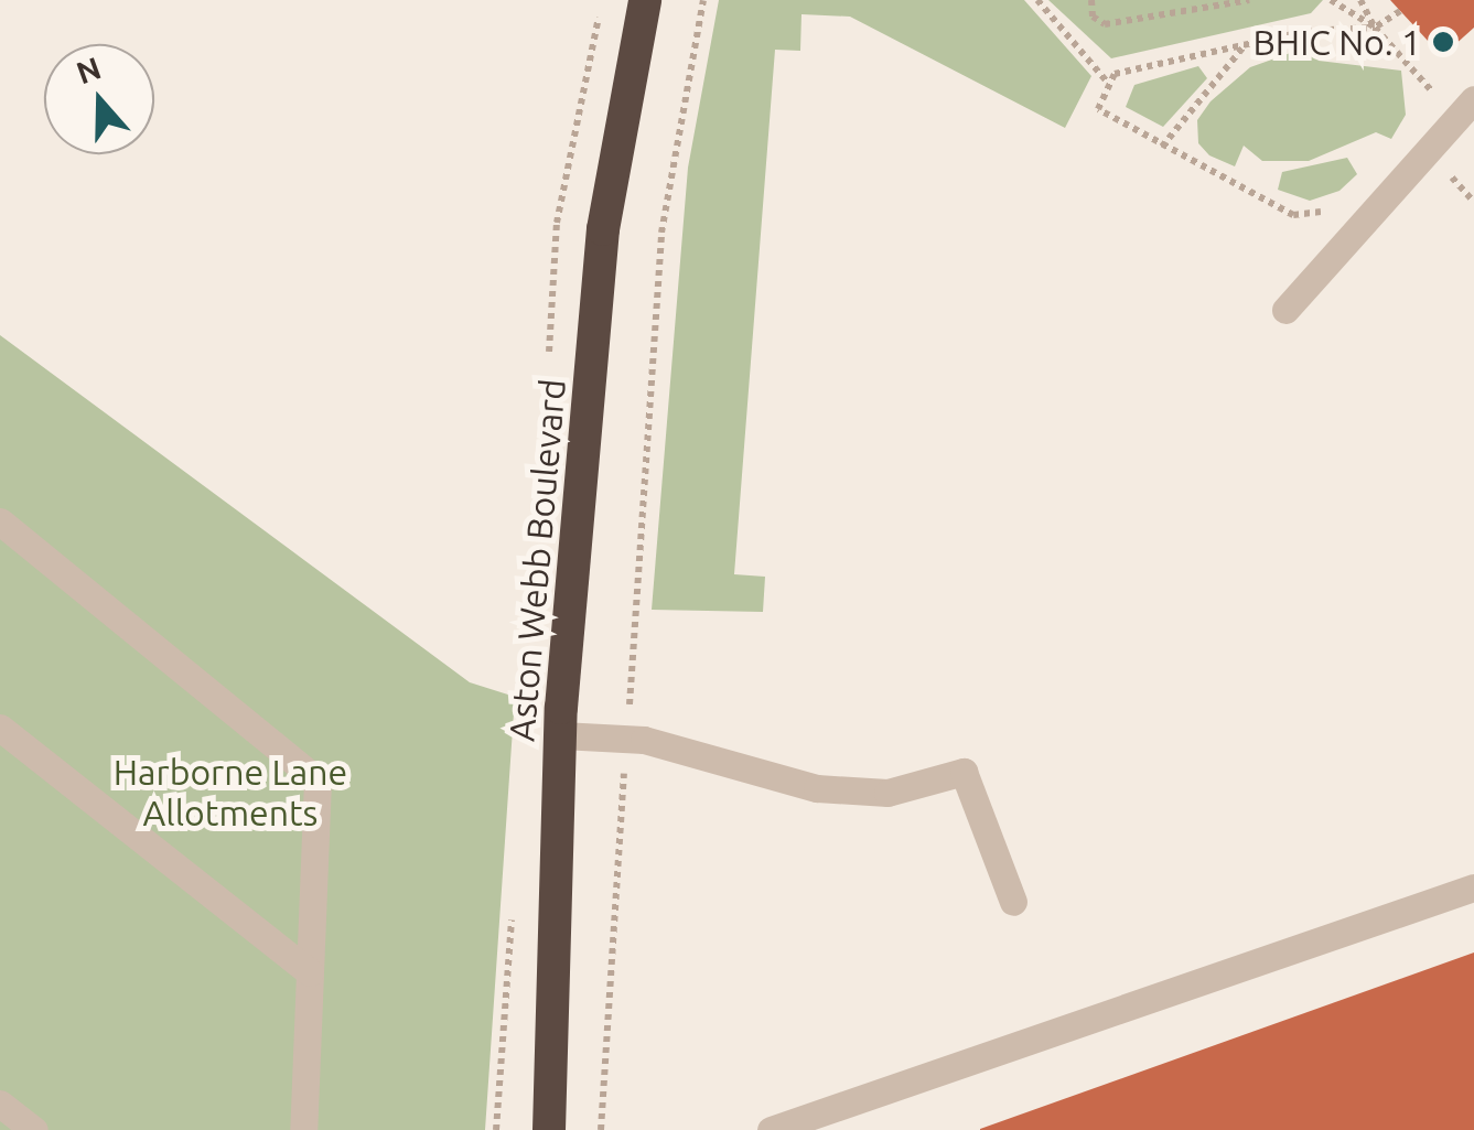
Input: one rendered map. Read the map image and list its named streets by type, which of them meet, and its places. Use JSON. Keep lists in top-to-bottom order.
{
  "streets": {
    "highway": ["Aston Webb Boulevard"]
  },
  "parks": ["Harborne Lane Allotments"],
  "places": ["BHIC No. 1"],
  "north": "top"
}
